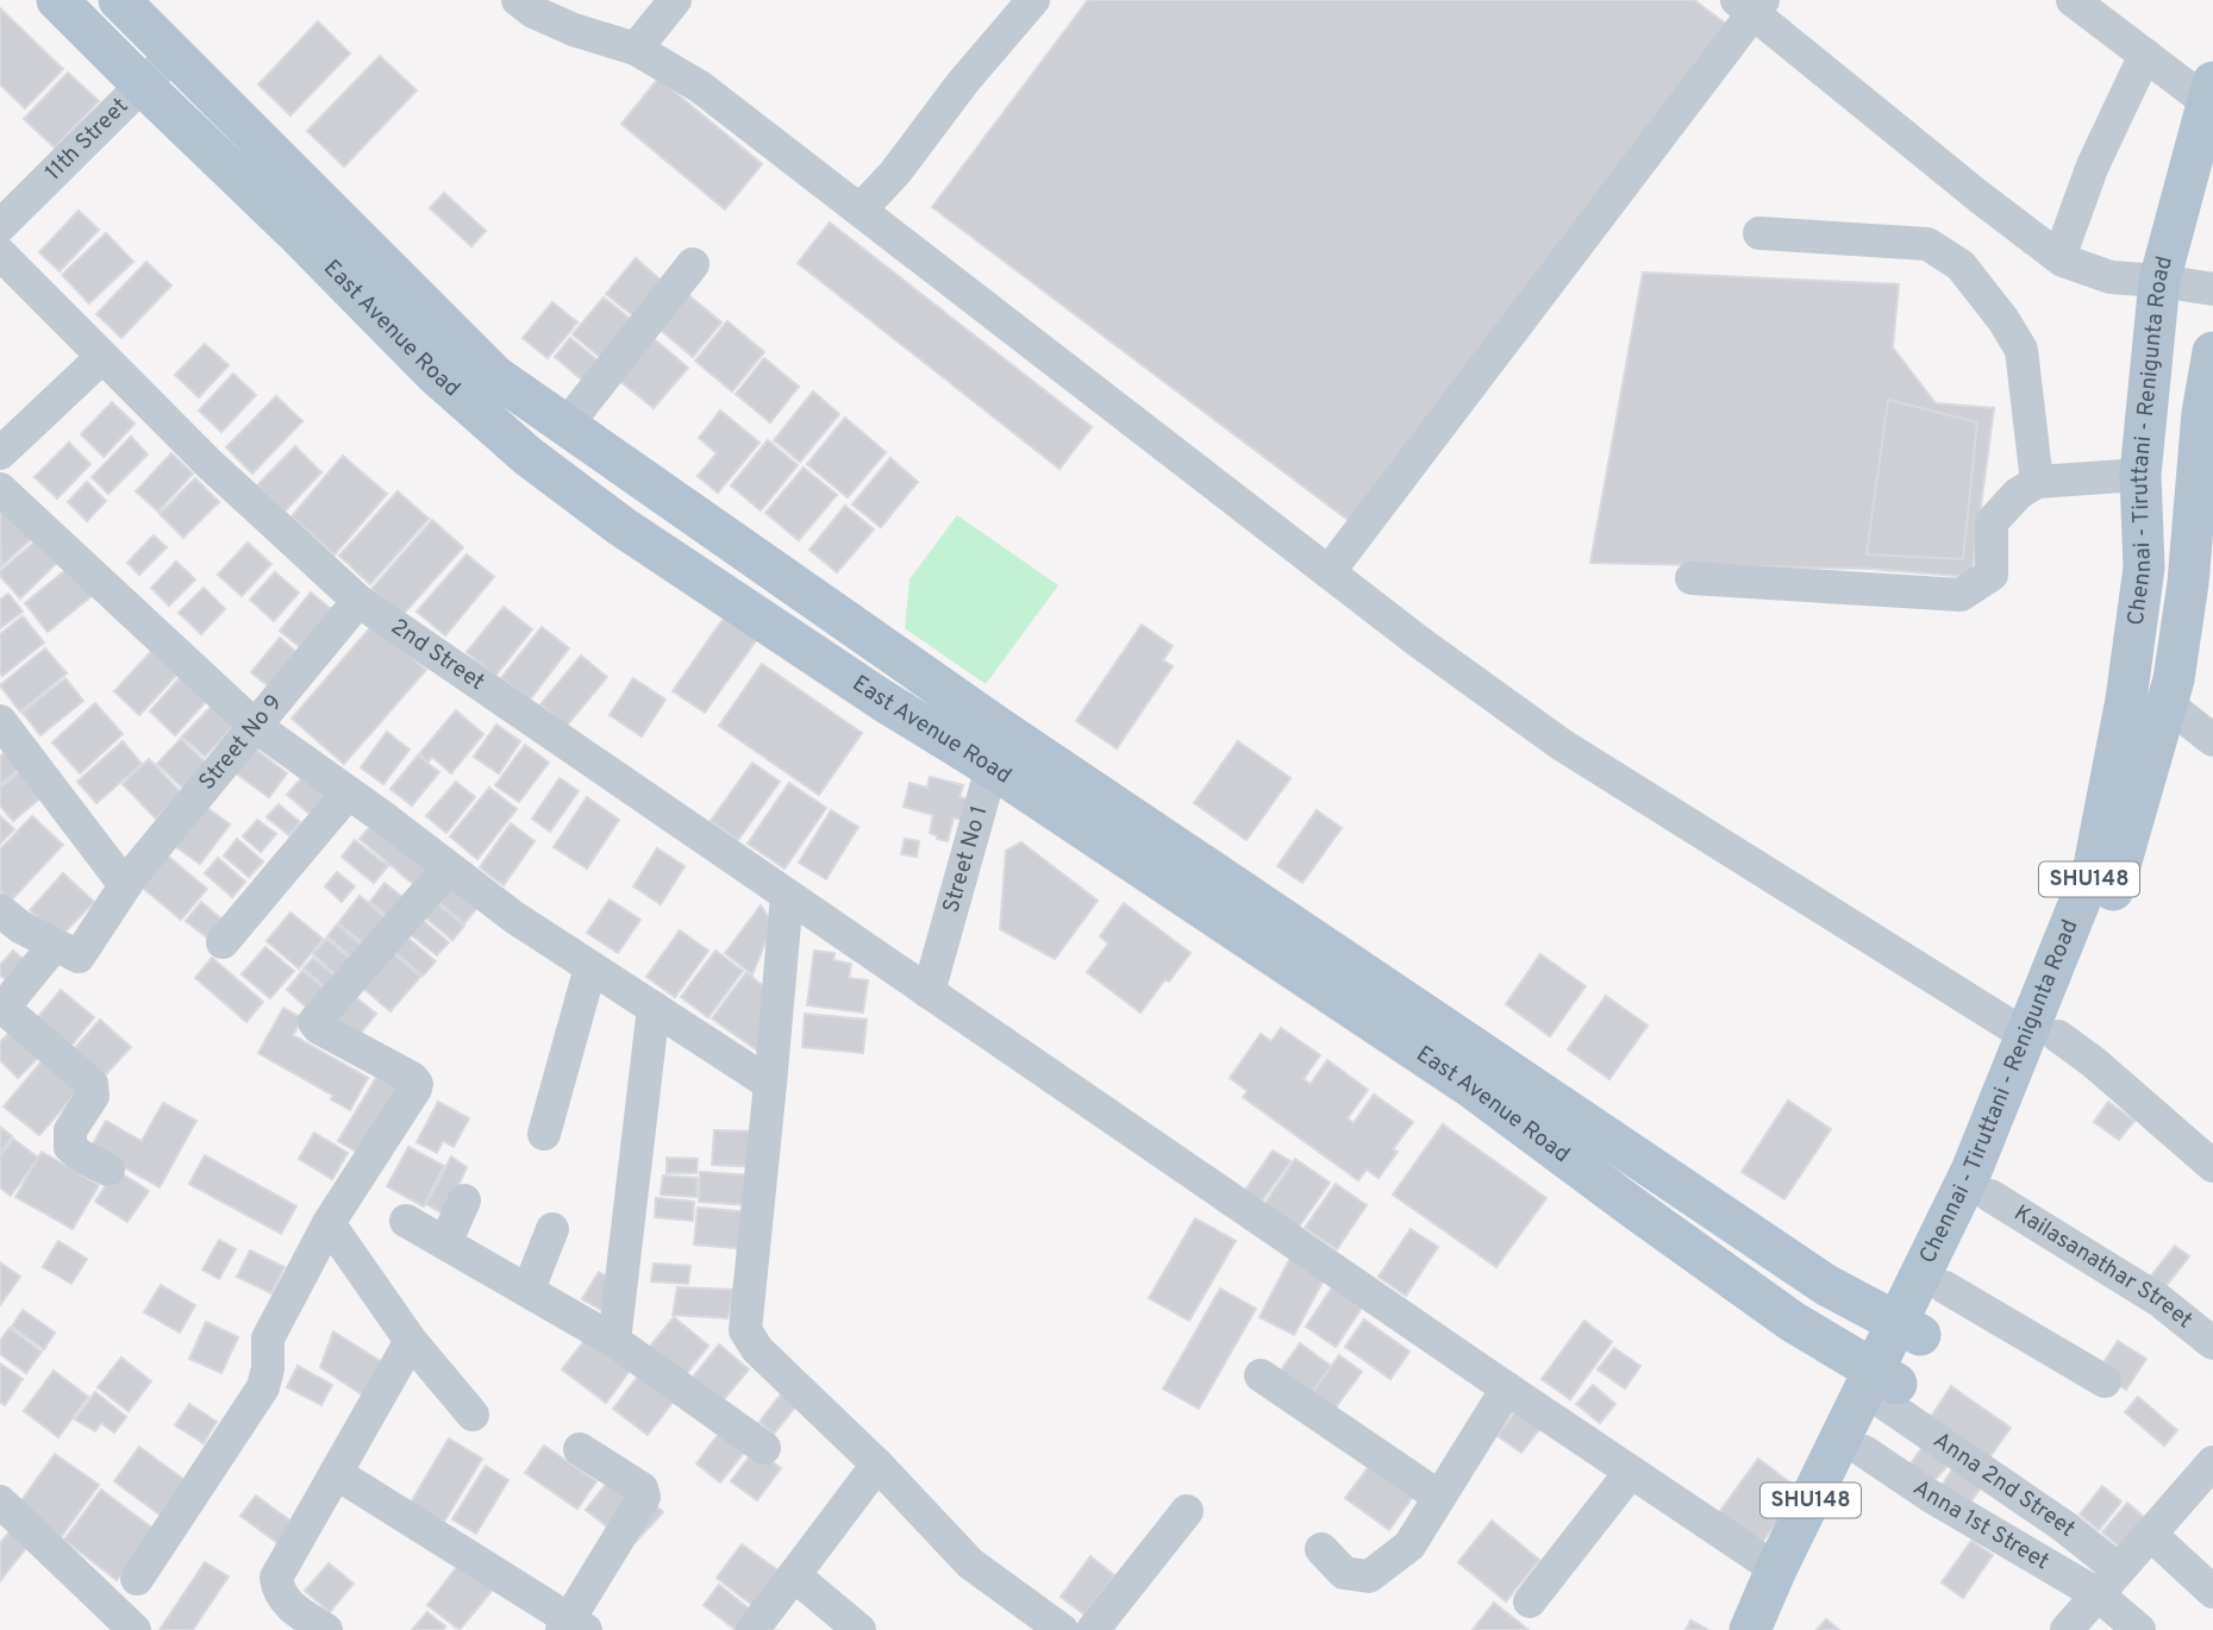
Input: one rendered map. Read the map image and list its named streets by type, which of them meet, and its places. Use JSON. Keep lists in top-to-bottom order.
{
  "streets": {
    "main road": ["East Avenue Road", "Chennai - Tiruttani - Renigunta Road", "SHU148"],
    "street": [
      "11th Street",
      "2nd Street",
      "Street No 9",
      "Street No 1",
      "Kailasanathar Street",
      "Anna 2nd Street",
      "Anna 1st Street"
    ]
  },
  "crossings": [
    ["11th Street", "East Avenue Road"],
    ["East Avenue Road", "Chennai - Tiruttani - Renigunta Road"],
    ["East Avenue Road", "Street No 1"],
    ["East Avenue Road", "Anna 2nd Street"],
    ["Chennai - Tiruttani - Renigunta Road", "2nd Street"],
    ["Chennai - Tiruttani - Renigunta Road", "Kailasanathar Street"],
    ["Chennai - Tiruttani - Renigunta Road", "Anna 2nd Street"],
    ["Chennai - Tiruttani - Renigunta Road", "Anna 1st Street"],
    ["2nd Street", "Street No 9"],
    ["2nd Street", "Street No 1"],
    ["Anna 2nd Street", "Anna 1st Street"]
  ]
}
